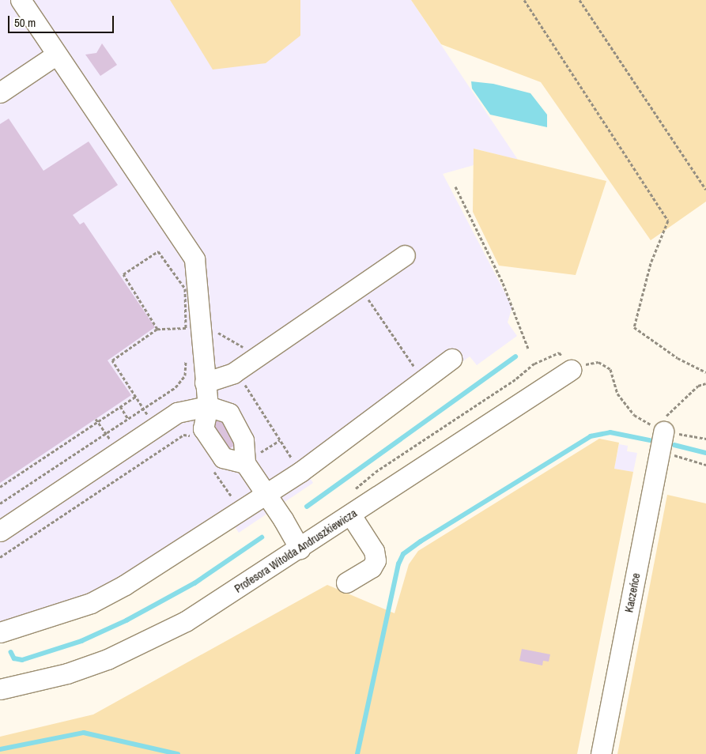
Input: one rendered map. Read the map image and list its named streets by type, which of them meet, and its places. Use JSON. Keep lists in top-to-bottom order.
{
  "streets": {
    "street": ["Profesora Witolda Andruszkiewicza", "Kaczeńce"]
  },
  "scale_bar": "50 m"
}
